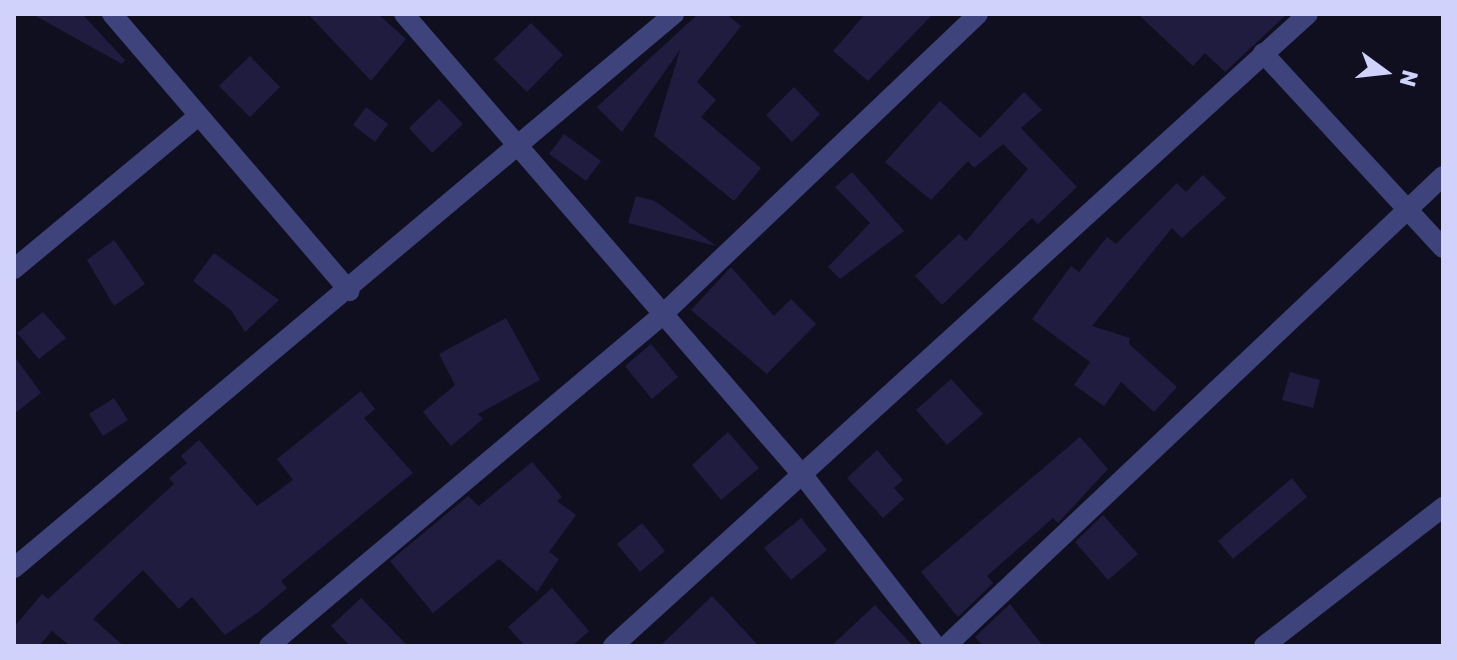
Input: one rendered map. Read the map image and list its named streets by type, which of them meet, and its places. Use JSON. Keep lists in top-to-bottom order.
{
  "north": "right"
}
